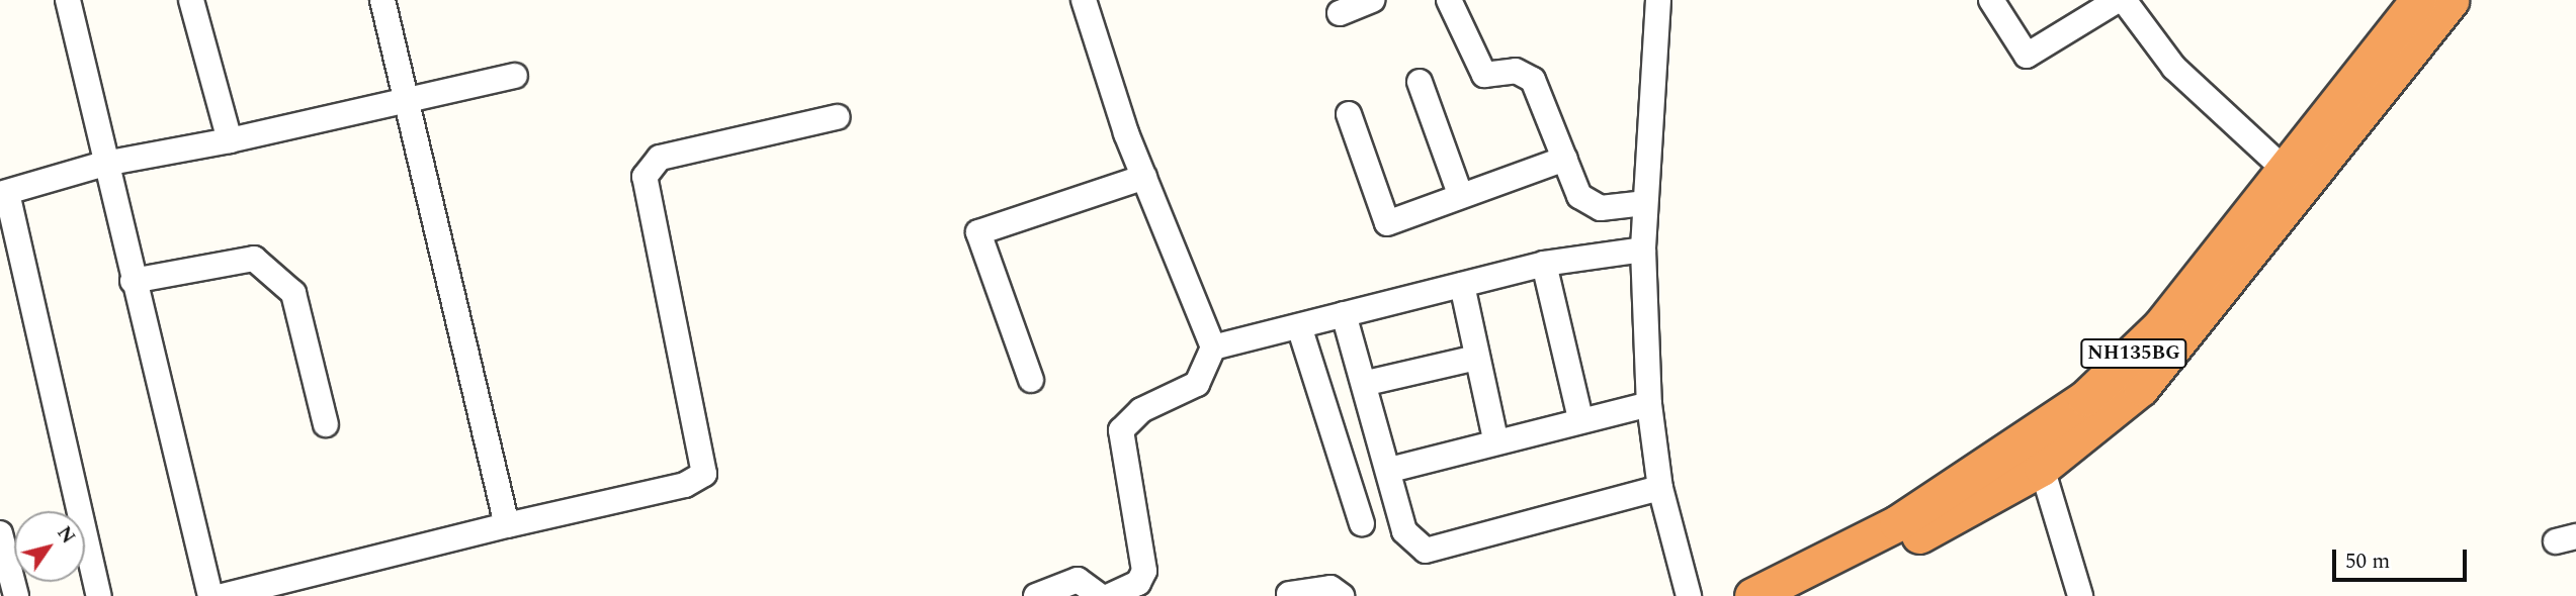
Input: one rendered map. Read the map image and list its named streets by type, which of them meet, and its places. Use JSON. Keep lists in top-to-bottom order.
{
  "streets": {
    "highway": ["NH135BG"]
  },
  "scale_bar": "50 m",
  "north": "top right"
}
